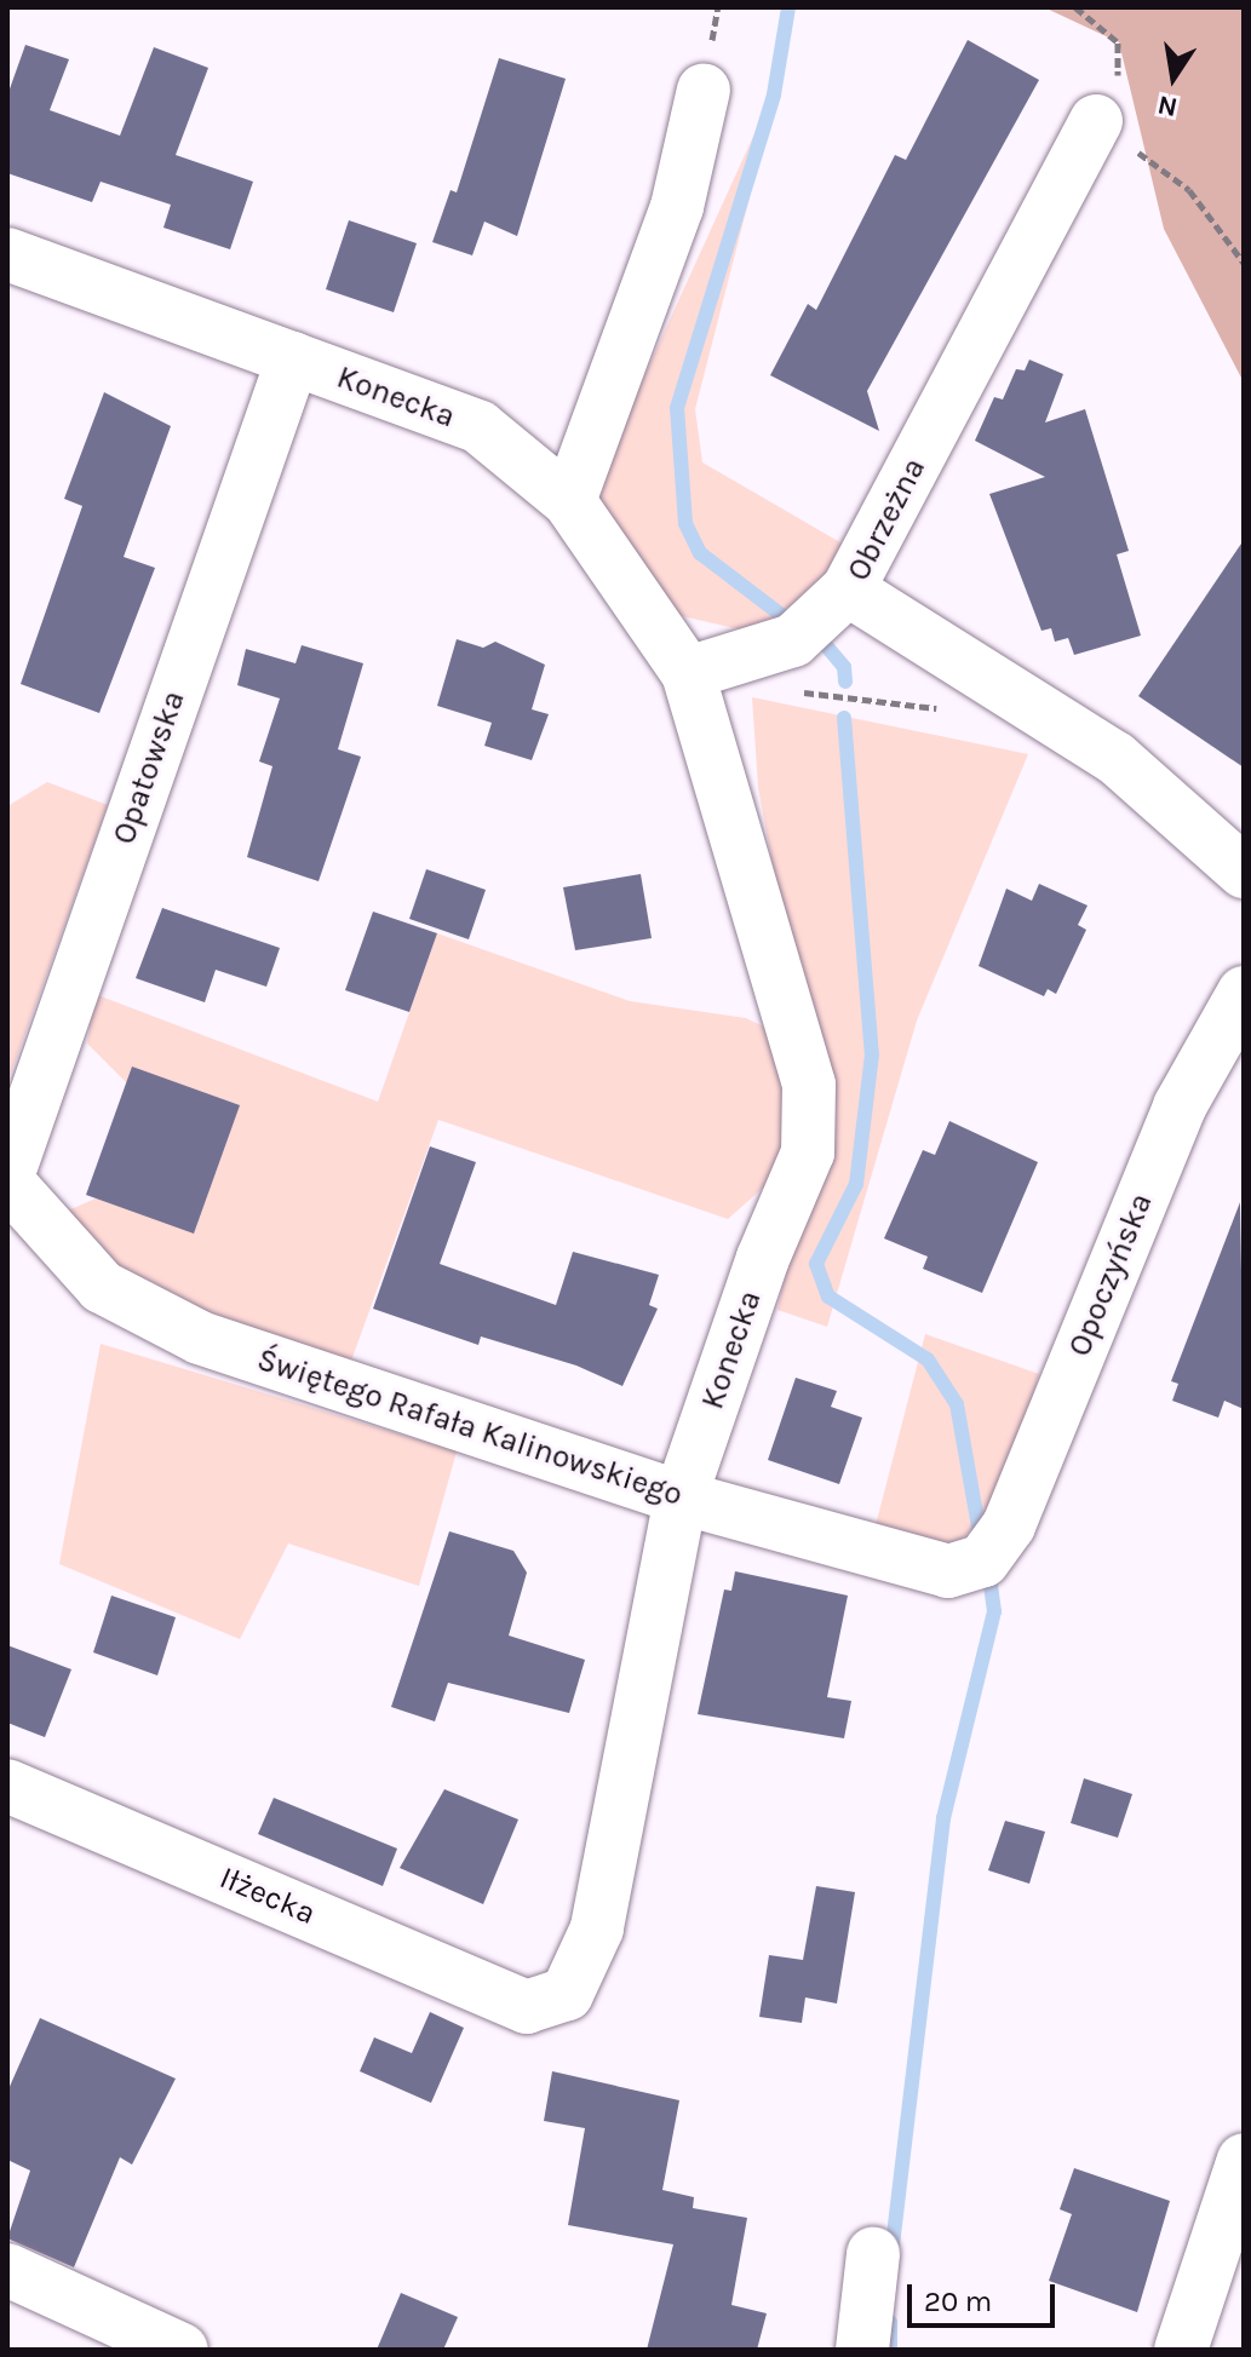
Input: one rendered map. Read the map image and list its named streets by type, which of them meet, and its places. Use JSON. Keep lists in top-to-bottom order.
{
  "streets": {
    "street": [
      "Konecka",
      "Obrzeżna",
      "Opatowska",
      "Opoczyńska",
      "Świętego Rafała Kalinowskiego",
      "Iłżecka"
    ]
  },
  "crossings": [
    ["Konecka", "Opatowska"],
    ["Konecka", "Świętego Rafała Kalinowskiego"],
    ["Konecka", "Iłżecka"],
    ["Opatowska", "Świętego Rafała Kalinowskiego"],
    ["Opoczyńska", "Świętego Rafała Kalinowskiego"]
  ],
  "scale_bar": "20 m",
  "north": "bottom"
}
